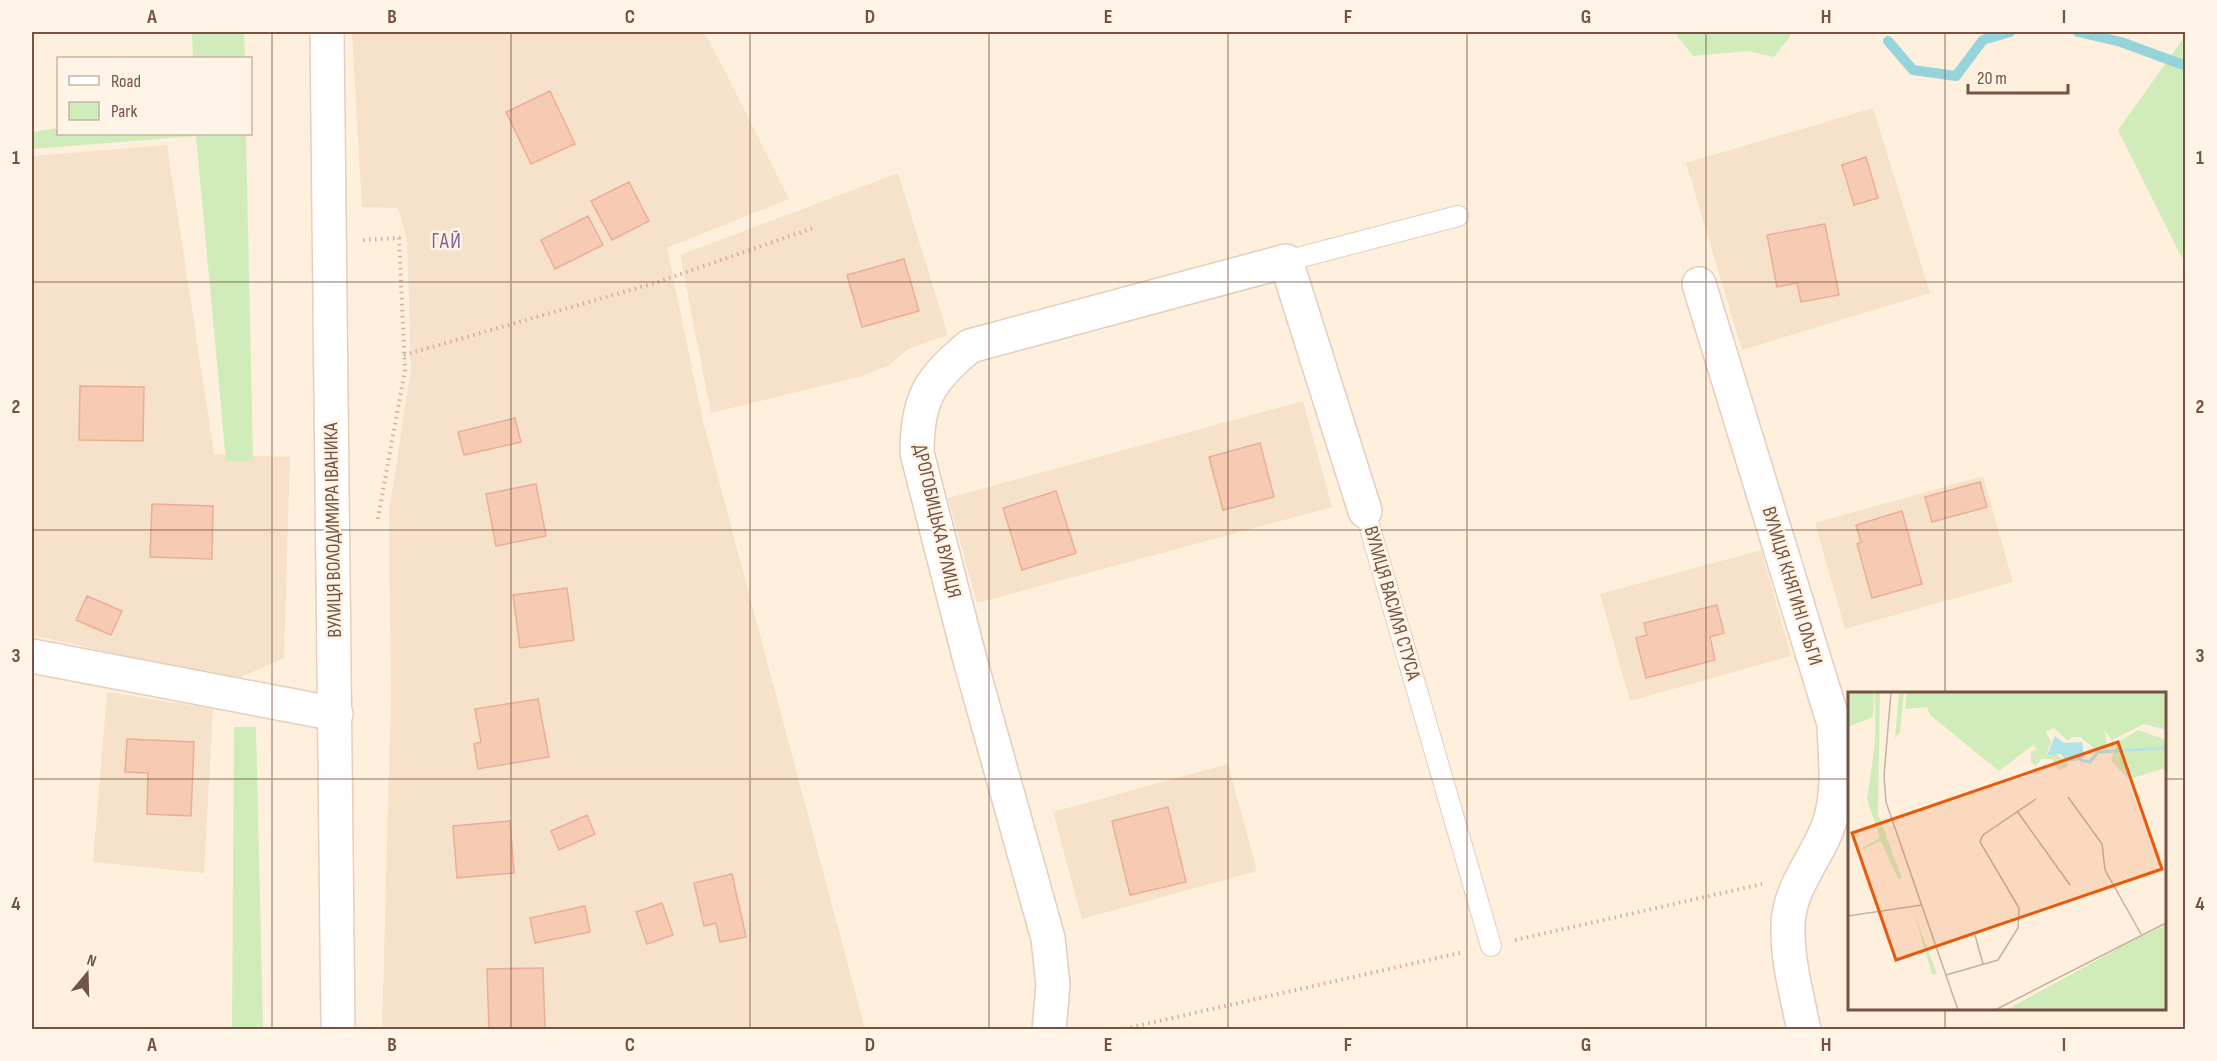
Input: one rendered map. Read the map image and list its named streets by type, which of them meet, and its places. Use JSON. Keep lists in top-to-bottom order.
{
  "streets": {
    "street": [
      "ДРОГОБИЦЬКА ВУЛИЦЯ",
      "ВУЛИЦЯ ВОЛОДИМИРА ІВАНИКА",
      "ВУЛИЦЯ КНЯГИНІ ОЛЬГИ",
      "ВУЛИЦЯ ВАСИЛЯ СТУСА"
    ]
  },
  "crossings": [
    ["ДРОГОБИЦЬКА ВУЛИЦЯ", "ВУЛИЦЯ ВАСИЛЯ СТУСА"]
  ],
  "districts": ["ГАЙ"],
  "legend": ["Road", "Park"],
  "scale_bar": "20 m",
  "north": "top",
  "grid": {
    "columns": [
      "A",
      "B",
      "C",
      "D",
      "E",
      "F",
      "G",
      "H",
      "I"
    ],
    "rows": [
      "1",
      "2",
      "3",
      "4"
    ]
  }
}
